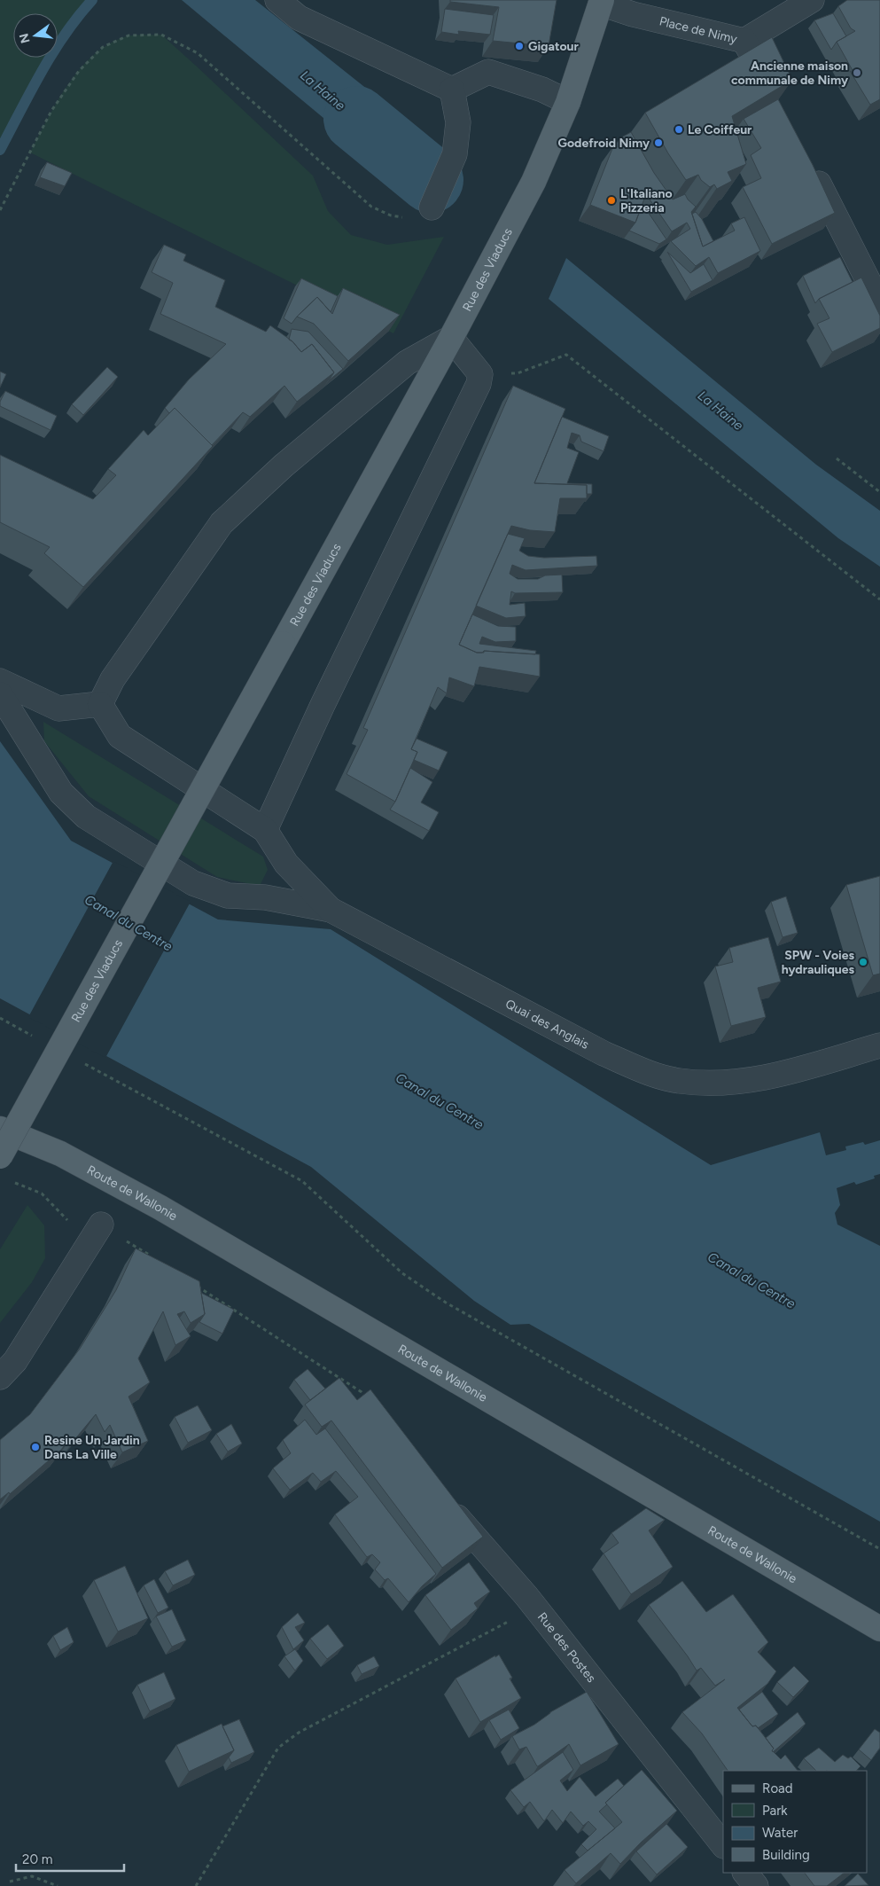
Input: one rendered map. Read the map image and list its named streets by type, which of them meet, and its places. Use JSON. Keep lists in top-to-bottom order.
{
  "streets": {
    "main road": ["Rue des Viaducs", "Route de Wallonie"],
    "street": ["Place de Nimy", "Quai des Anglais", "Rue des Postes"]
  },
  "crossings": [
    ["Place de Nimy", "Rue des Viaducs"]
  ],
  "water": ["La Haine", "Canal du Centre"],
  "places": [
    "Gigatour",
    "Ancienne maison communale de Nimy",
    "Le Coiffeur",
    "Godefroid Nimy",
    "L'Italiano Pizzeria",
    "SPW - Voies hydrauliques",
    "Resine Un Jardin Dans La Ville"
  ],
  "legend": [
    "Road",
    "Park",
    "Water",
    "Building"
  ],
  "scale_bar": "20 m",
  "north": "left"
}
